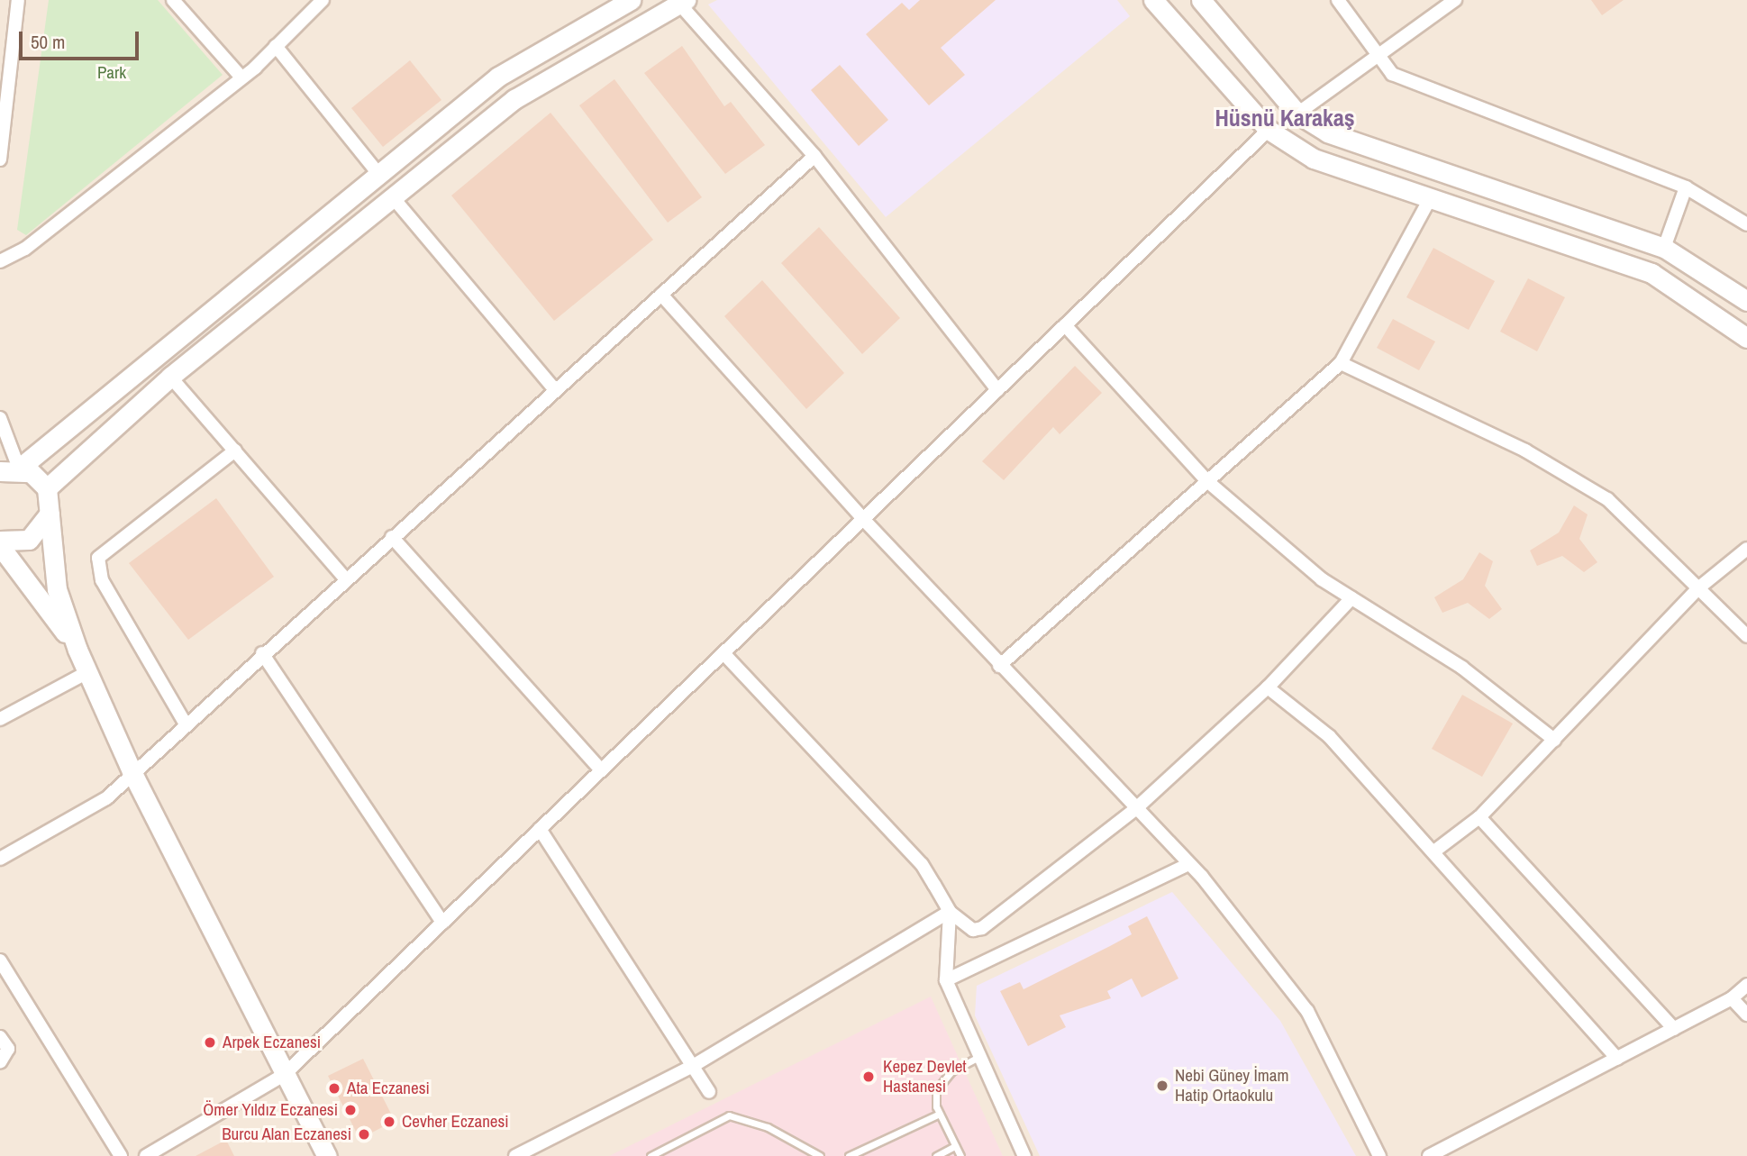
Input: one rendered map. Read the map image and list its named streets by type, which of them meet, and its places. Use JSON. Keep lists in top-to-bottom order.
{
  "districts": ["Hüsnü Karakaş"],
  "parks": ["Park"],
  "places": [
    "Arpek Eczanesi",
    "Kepez Devlet Hastanesi",
    "Nebi Güney İmam Hatip Ortaokulu",
    "Ata Eczanesi",
    "Ömer Yıldız Eczanesi",
    "Cevher Eczanesi",
    "Burcu Alan Eczanesi"
  ],
  "scale_bar": "50 m"
}
